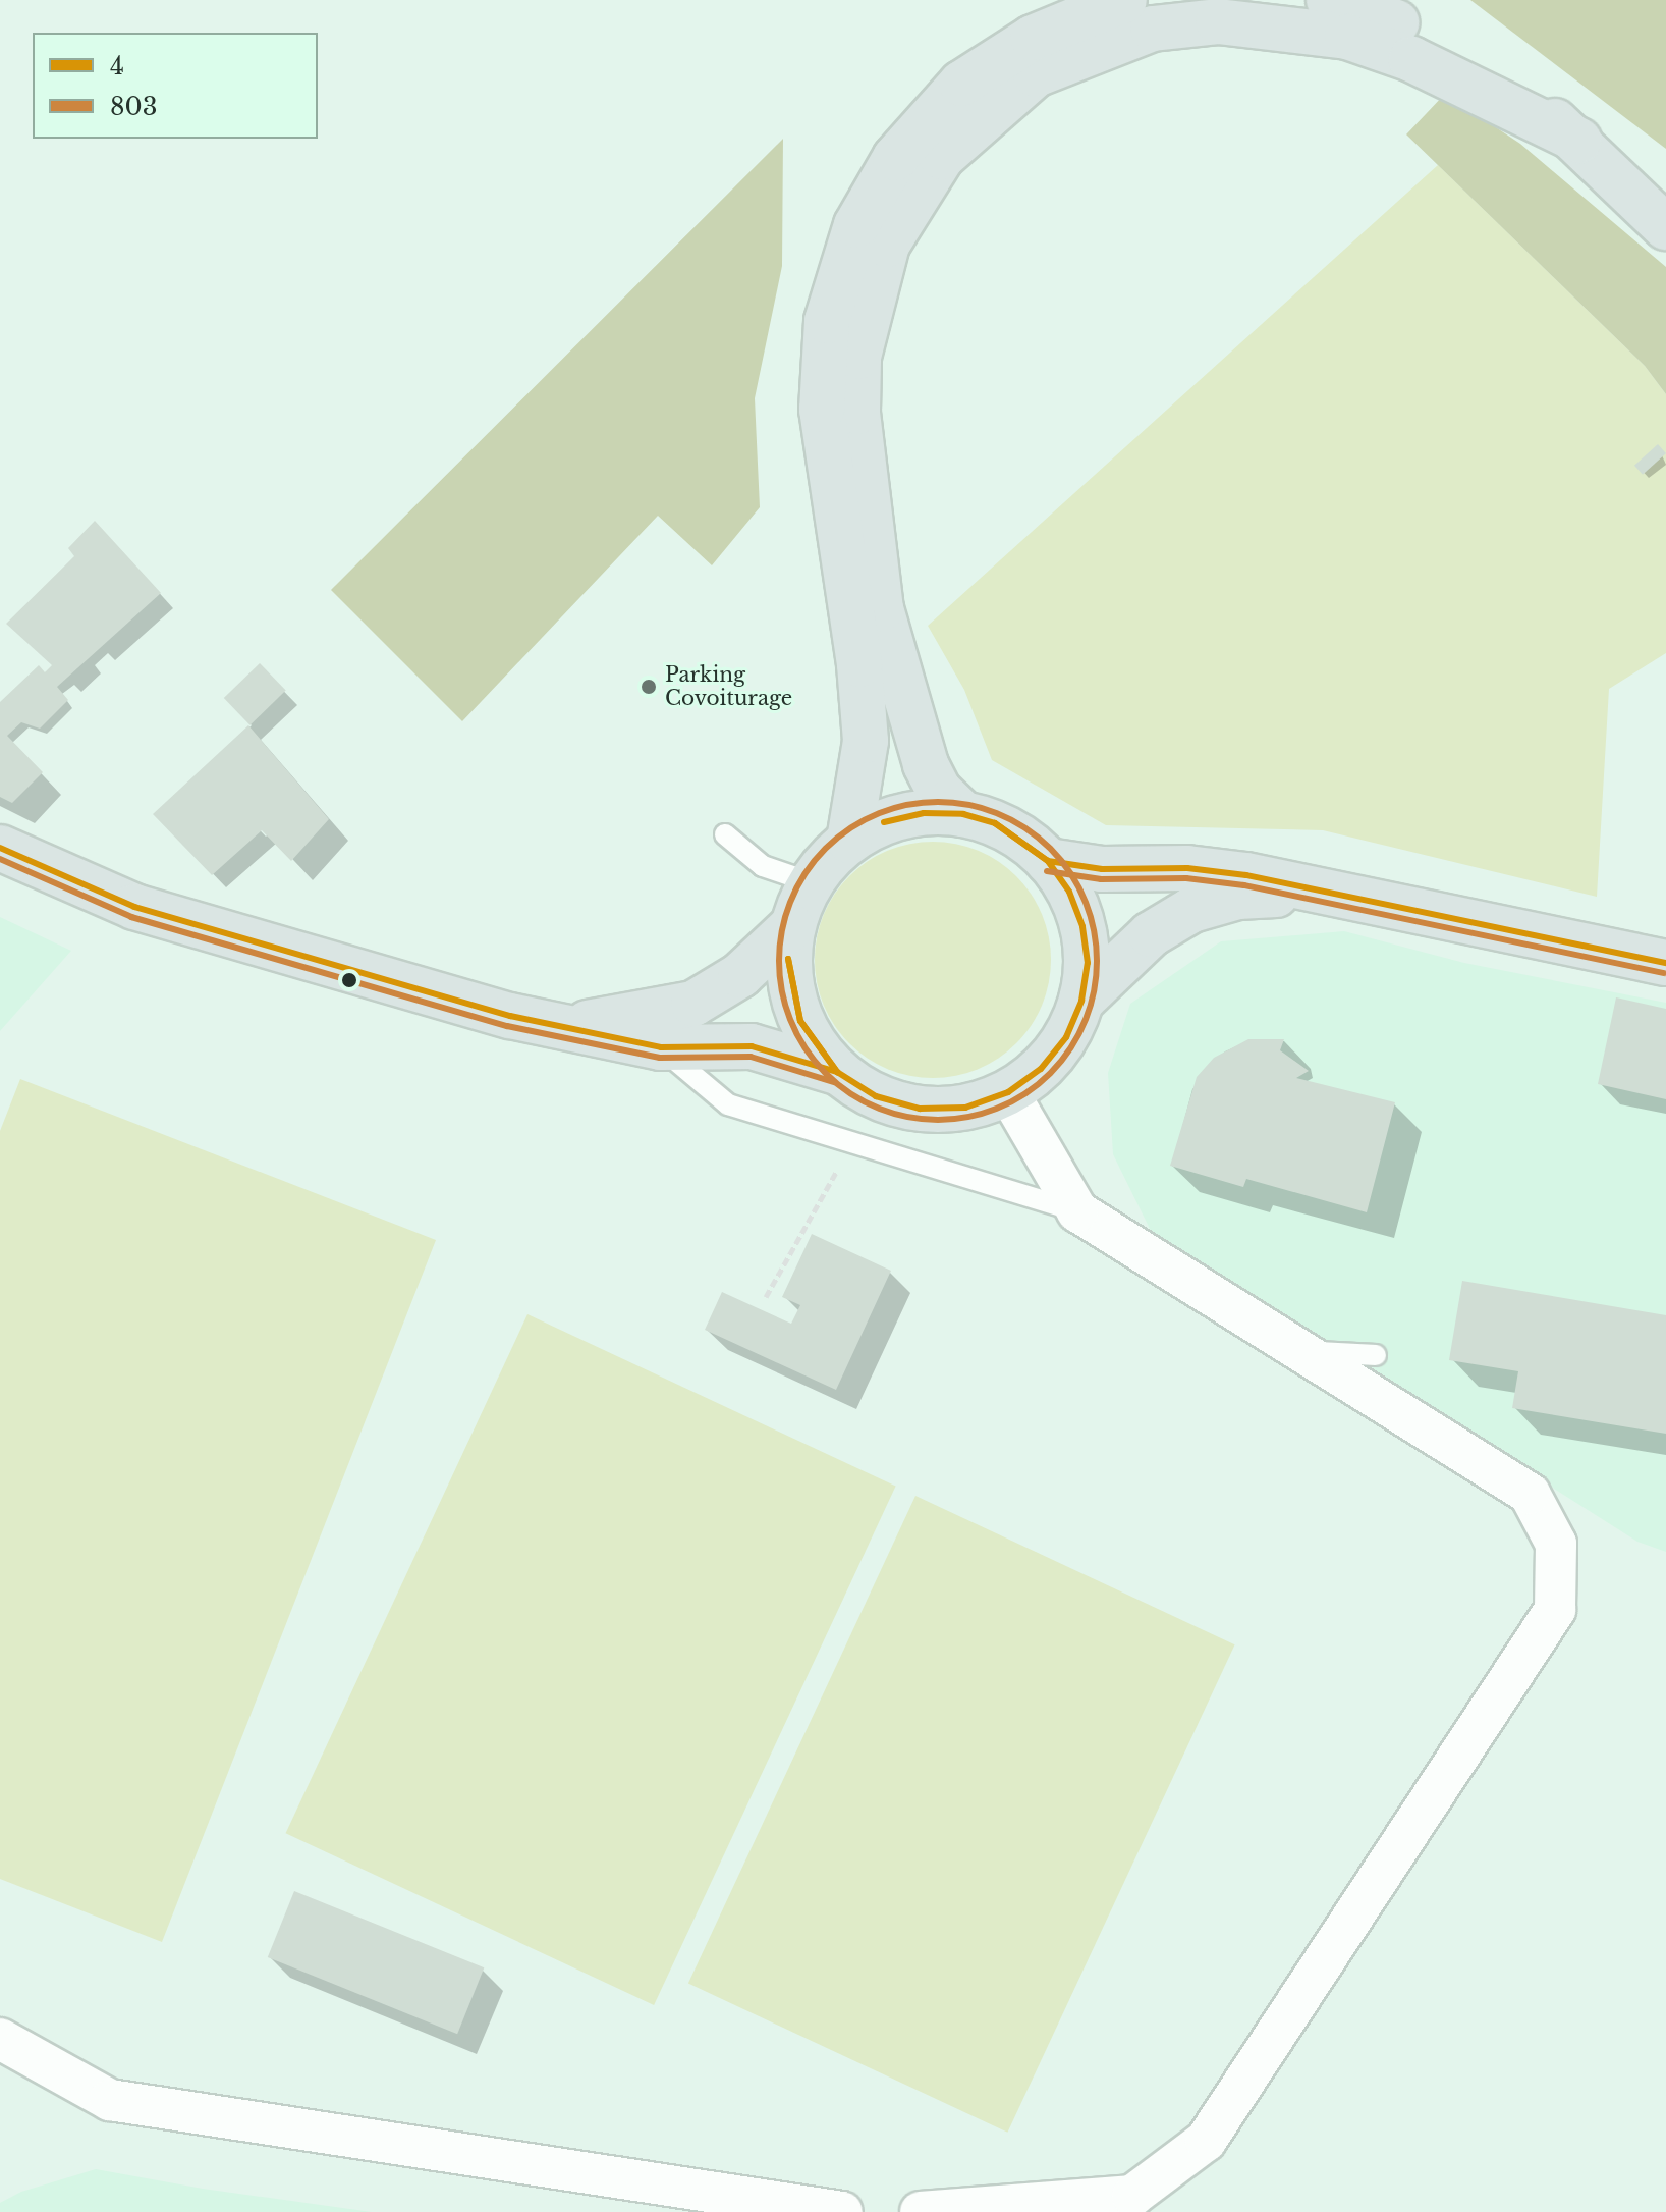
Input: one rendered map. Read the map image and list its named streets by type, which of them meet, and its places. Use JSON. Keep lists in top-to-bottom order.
{
  "places": ["Parking Covoiturage"],
  "lines": ["transit line 803", "transit line 4"],
  "legend": ["4", "803"]
}
